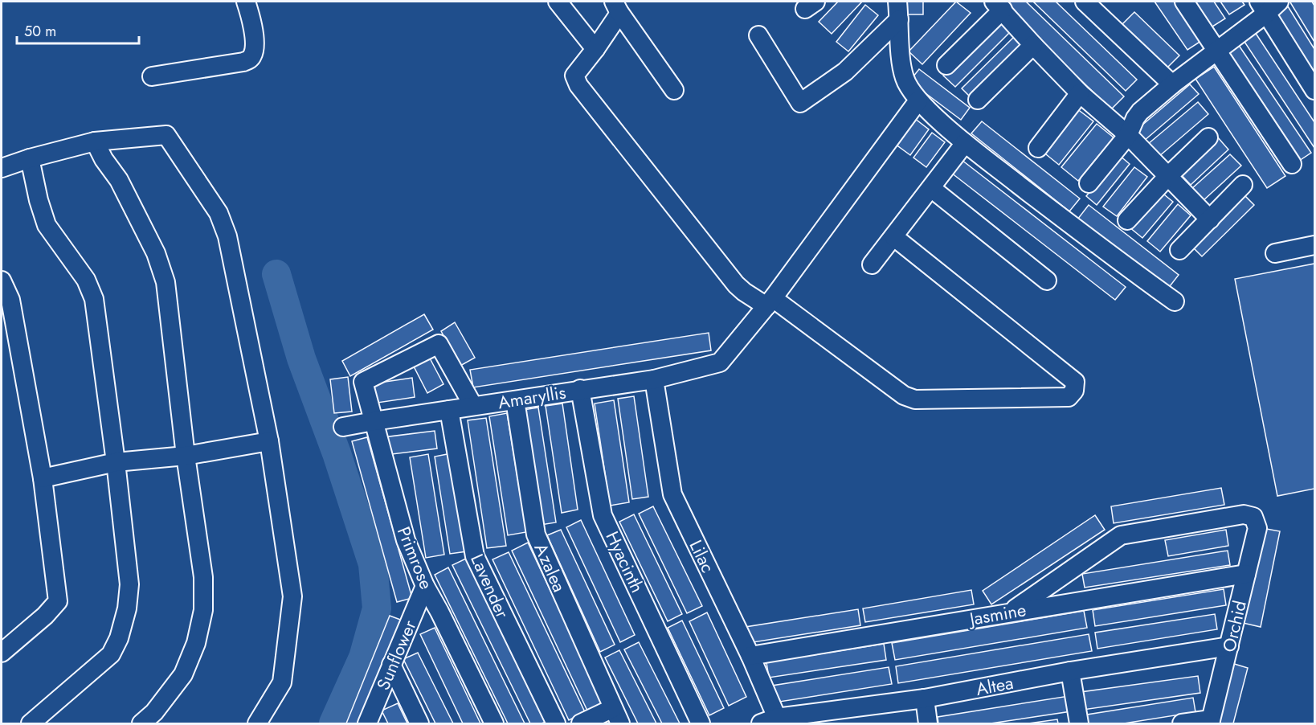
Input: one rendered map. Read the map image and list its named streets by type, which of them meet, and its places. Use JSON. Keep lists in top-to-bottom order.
{
  "streets": {
    "street": [
      "Amaryllis",
      "Lilac",
      "Primrose",
      "Hyacinth",
      "Azalea",
      "Lavender",
      "Jasmine",
      "Orchid",
      "Sunflower",
      "Altea"
    ]
  },
  "crossings": [
    ["Amaryllis", "Lilac"],
    ["Amaryllis", "Primrose"],
    ["Amaryllis", "Hyacinth"],
    ["Amaryllis", "Azalea"],
    ["Amaryllis", "Lavender"],
    ["Lilac", "Jasmine"],
    ["Lilac", "Altea"],
    ["Primrose", "Sunflower"],
    ["Jasmine", "Orchid"],
    ["Orchid", "Altea"]
  ],
  "scale_bar": "50 m"
}
